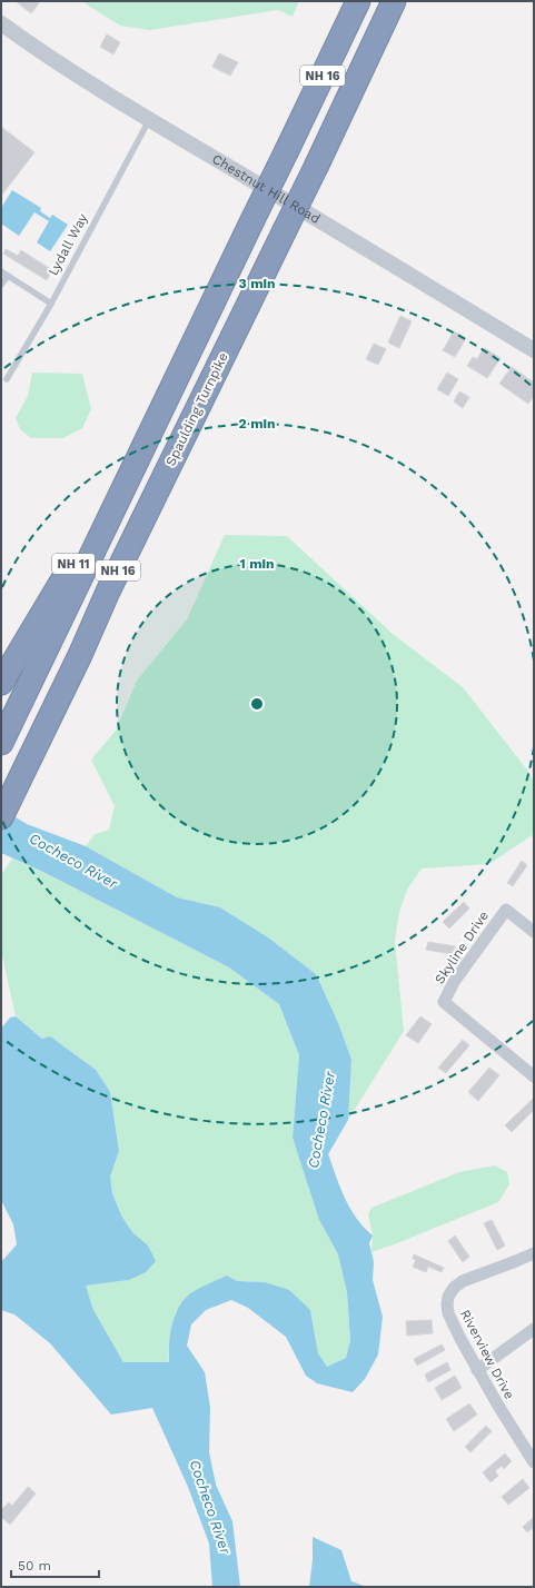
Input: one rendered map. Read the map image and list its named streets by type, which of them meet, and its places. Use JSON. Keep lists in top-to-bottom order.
{
  "streets": {
    "highway": ["NH 16", "Spaulding Turnpike", "NH 11"],
    "street": ["Chestnut Hill Road", "Skyline Drive", "Riverview Drive"],
    "lane": ["Lydall Way"]
  },
  "crossings": [
    ["NH 16", "NH 11"],
    ["Chestnut Hill Road", "Lydall Way"]
  ],
  "water": ["Cocheco River"],
  "scale_bar": "50 m",
  "rings": ["3 min", "2 min", "1 min"]
}
